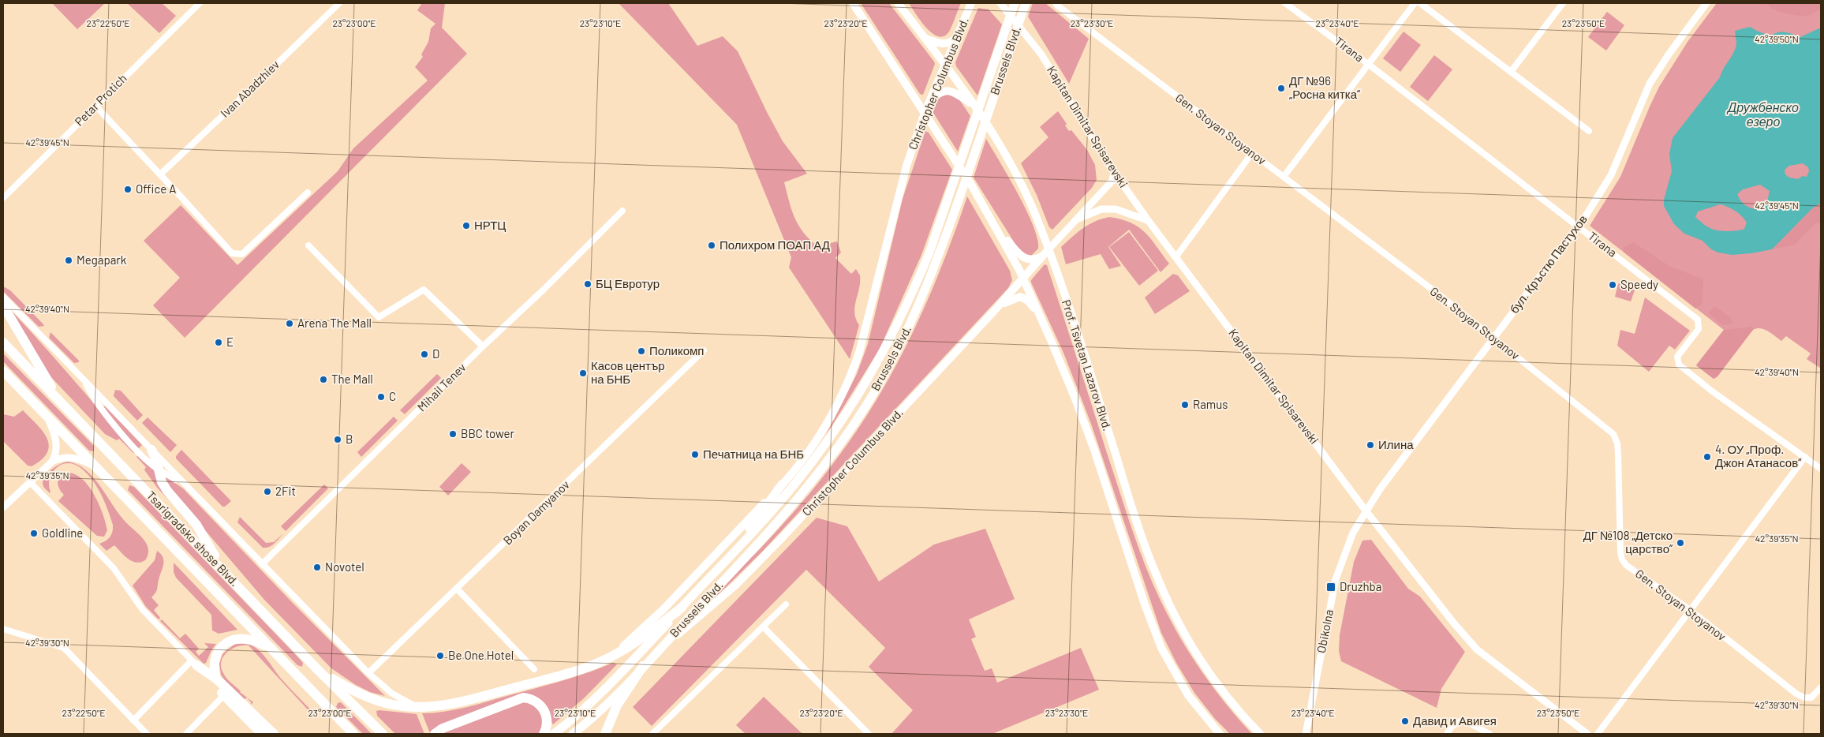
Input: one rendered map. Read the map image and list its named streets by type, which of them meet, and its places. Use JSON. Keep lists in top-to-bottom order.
{
  "streets": {
    "highway": ["Tsarigradsko shose Blvd."],
    "main road": ["Brussels Blvd.", "Christopher Columbus Blvd.", "Prof. Tsvetan Lazarov Blvd."],
    "street": [
      "Tirana",
      "Ivan Abadzhiev",
      "Petar Protich",
      "Kapitan Dimitar Spisarevski",
      "Gen. Stoyan Stoyanov",
      "бул. Кръстю Пастухов",
      "Mihail Tenev",
      "Boyan Damyanov",
      "Obikolna"
    ]
  },
  "crossings": [
    ["Tirana", "бул. Кръстю Пастухов"],
    ["Brussels Blvd.", "Christopher Columbus Blvd."],
    ["Christopher Columbus Blvd.", "Kapitan Dimitar Spisarevski"],
    ["Christopher Columbus Blvd.", "Prof. Tsvetan Lazarov Blvd."],
    ["Kapitan Dimitar Spisarevski", "бул. Кръстю Пастухов"],
    ["Kapitan Dimitar Spisarevski", "Obikolna"],
    ["Gen. Stoyan Stoyanov", "бул. Кръстю Пастухов"],
    ["бул. Кръстю Пастухов", "Obikolna"]
  ],
  "water": ["Дружбенско езеро"],
  "places": {
    "other": [
      "ДГ №96 „Росна китка“",
      "Office A",
      "НРТЦ",
      "Полихром ПОАП АД",
      "Megapark",
      "БЦ Евротур",
      "Speedy",
      "Arena The Mall",
      "E",
      "Поликомп",
      "D",
      "Касов център на БНБ",
      "The Mall",
      "C",
      "Ramus",
      "BBC tower",
      "B",
      "Илина",
      "Печатница на БНБ",
      "4. ОУ „Проф. Джон Атанасов“",
      "2Fit",
      "Goldline",
      "ДГ №108 „Детско царство“",
      "Novotel",
      "Be One Hotel",
      "Давид и Авигея"
    ],
    "transit": ["Druzhba"]
  },
  "coordinates": [
    "23°22'50\"E",
    "23°23'00\"E",
    "23°23'10\"E",
    "23°23'20\"E",
    "23°23'30\"E",
    "23°23'40\"E",
    "23°23'50\"E",
    "42°39'50\"N",
    "42°39'45\"N",
    "42°39'40\"N",
    "42°39'35\"N",
    "42°39'30\"N"
  ]
}
